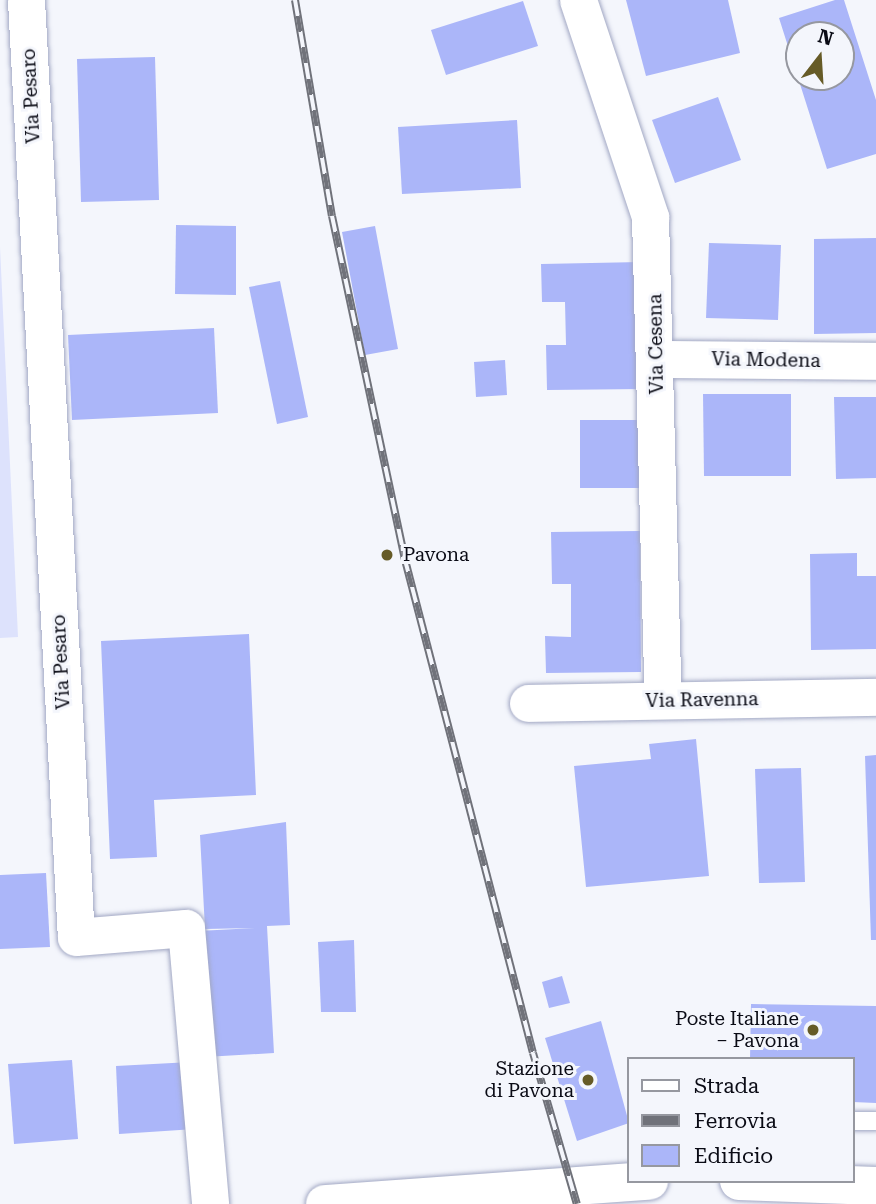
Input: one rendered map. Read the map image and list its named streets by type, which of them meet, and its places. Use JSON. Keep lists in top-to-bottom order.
{
  "streets": {
    "street": [
      "Via Pesaro",
      "Via Cesena",
      "Via Modena",
      "Via Ravenna"
    ]
  },
  "crossings": [
    ["Via Cesena", "Via Modena"],
    ["Via Cesena", "Via Ravenna"]
  ],
  "places": ["Pavona", "Poste Italiane – Pavona", "Stazione di Pavona"],
  "legend": ["Strada", "Ferrovia", "Edificio"],
  "north": "top"
}
